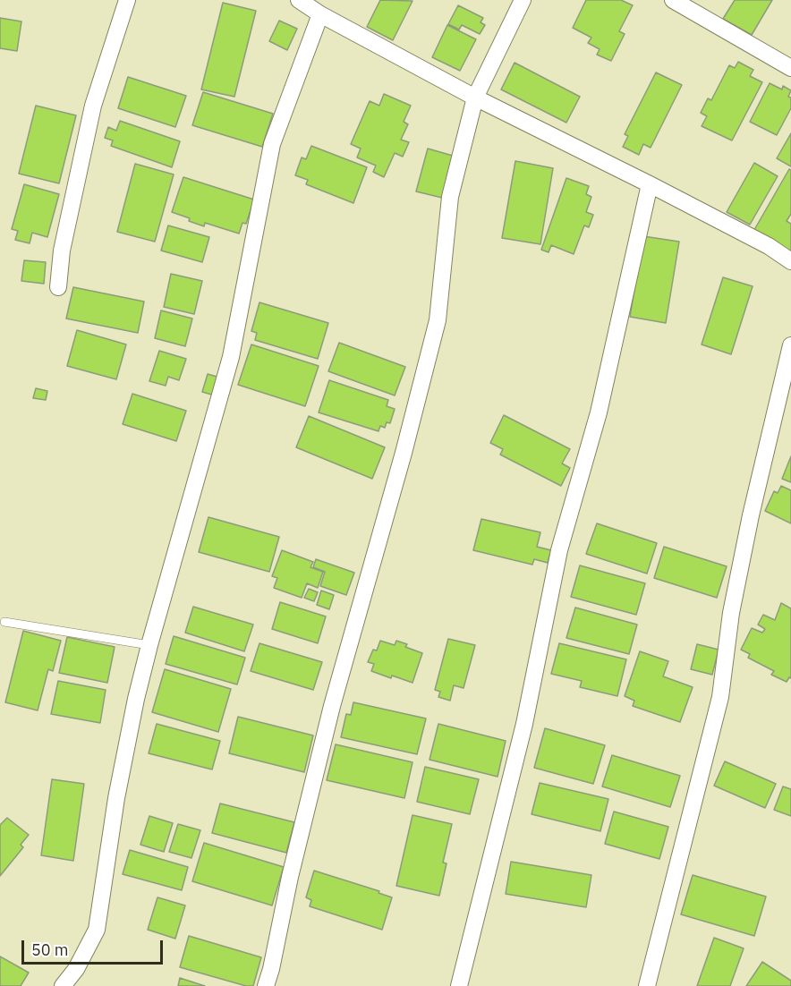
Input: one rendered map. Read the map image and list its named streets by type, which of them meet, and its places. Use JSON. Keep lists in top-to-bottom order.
{
  "scale_bar": "50 m"
}
